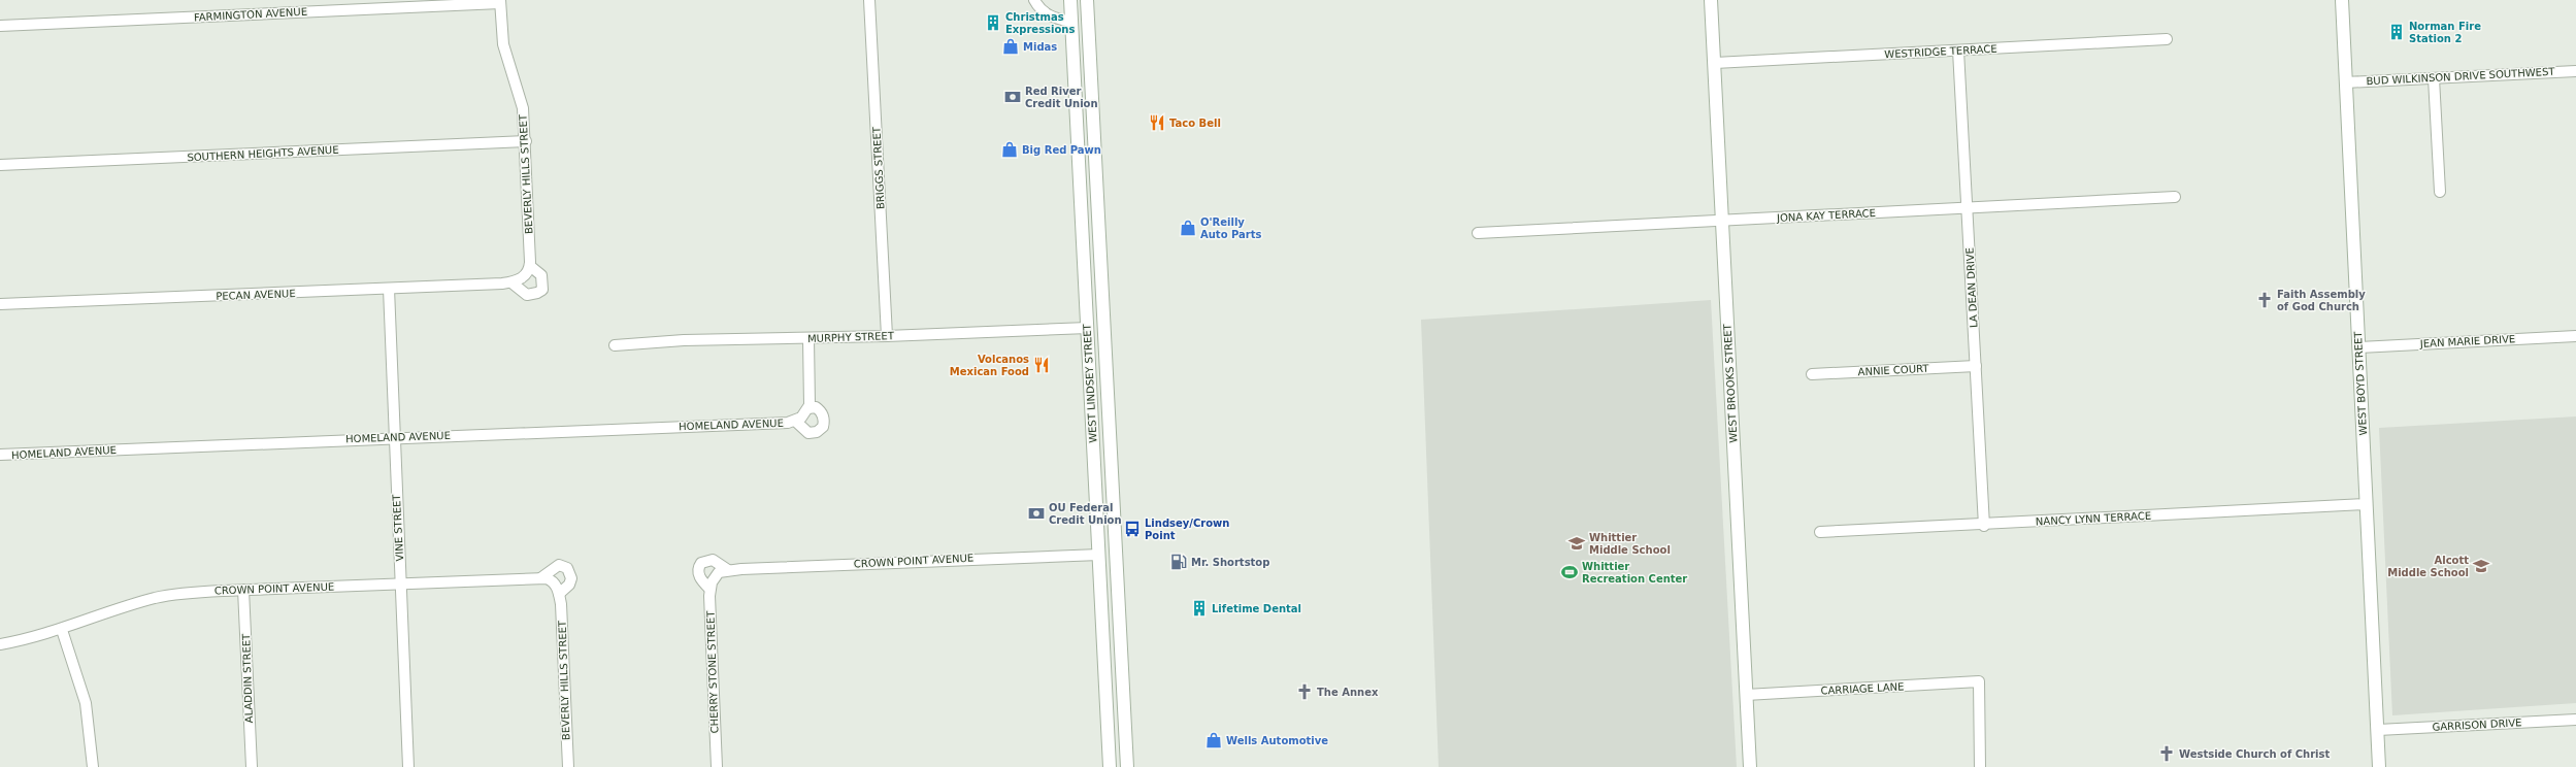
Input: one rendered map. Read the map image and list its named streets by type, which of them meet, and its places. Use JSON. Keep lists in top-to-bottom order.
{
  "streets": {
    "street": [
      "FARMINGTON AVENUE",
      "WESTRIDGE TERRACE",
      "BUD WILKINSON DRIVE SOUTHWEST",
      "SOUTHERN HEIGHTS AVENUE",
      "BRIGGS STREET",
      "BEVERLY HILLS STREET",
      "JONA KAY TERRACE",
      "LA DEAN DRIVE",
      "PECAN AVENUE",
      "MURPHY STREET",
      "JEAN MARIE DRIVE",
      "ANNIE COURT",
      "WEST LINDSEY STREET",
      "WEST BROOKS STREET",
      "WEST BOYD STREET",
      "HOMELAND AVENUE",
      "NANCY LYNN TERRACE",
      "VINE STREET",
      "CROWN POINT AVENUE",
      "CHERRY STONE STREET",
      "ALADDIN STREET",
      "CARRIAGE LANE",
      "GARRISON DRIVE"
    ]
  },
  "crossings": [
    ["FARMINGTON AVENUE", "BEVERLY HILLS STREET"],
    ["WESTRIDGE TERRACE", "LA DEAN DRIVE"],
    ["WESTRIDGE TERRACE", "WEST BROOKS STREET"],
    ["BUD WILKINSON DRIVE SOUTHWEST", "WEST BOYD STREET"],
    ["SOUTHERN HEIGHTS AVENUE", "BEVERLY HILLS STREET"],
    ["BRIGGS STREET", "MURPHY STREET"],
    ["BEVERLY HILLS STREET", "PECAN AVENUE"],
    ["BEVERLY HILLS STREET", "CROWN POINT AVENUE"],
    ["JONA KAY TERRACE", "LA DEAN DRIVE"],
    ["JONA KAY TERRACE", "WEST BROOKS STREET"],
    ["LA DEAN DRIVE", "ANNIE COURT"],
    ["LA DEAN DRIVE", "NANCY LYNN TERRACE"],
    ["PECAN AVENUE", "VINE STREET"],
    ["MURPHY STREET", "WEST LINDSEY STREET"],
    ["JEAN MARIE DRIVE", "WEST BOYD STREET"],
    ["WEST LINDSEY STREET", "CROWN POINT AVENUE"],
    ["WEST BROOKS STREET", "CARRIAGE LANE"],
    ["WEST BOYD STREET", "NANCY LYNN TERRACE"],
    ["WEST BOYD STREET", "GARRISON DRIVE"],
    ["HOMELAND AVENUE", "VINE STREET"],
    ["VINE STREET", "CROWN POINT AVENUE"],
    ["CROWN POINT AVENUE", "CHERRY STONE STREET"],
    ["CROWN POINT AVENUE", "ALADDIN STREET"]
  ],
  "places": {
    "building": ["Christmas Expressions", "Norman Fire Station 2", "Lifetime Dental"],
    "shop": [
      "Midas",
      "Big Red Pawn",
      "O'Reilly Auto Parts",
      "Wells Automotive"
    ],
    "bank": ["Red River Credit Union", "OU Federal Credit Union"],
    "restaurant": ["Taco Bell", "Volcanos Mexican Food"],
    "church": ["Faith Assembly of God Church", "The Annex", "Westside Church of Christ"],
    "bus stop": ["Lindsey/Crown Point"],
    "school or university": ["Whittier Middle School", "Alcott Middle School"],
    "fuel station": ["Mr. Shortstop"],
    "sports": ["Whittier Recreation Center"]
  }
}
